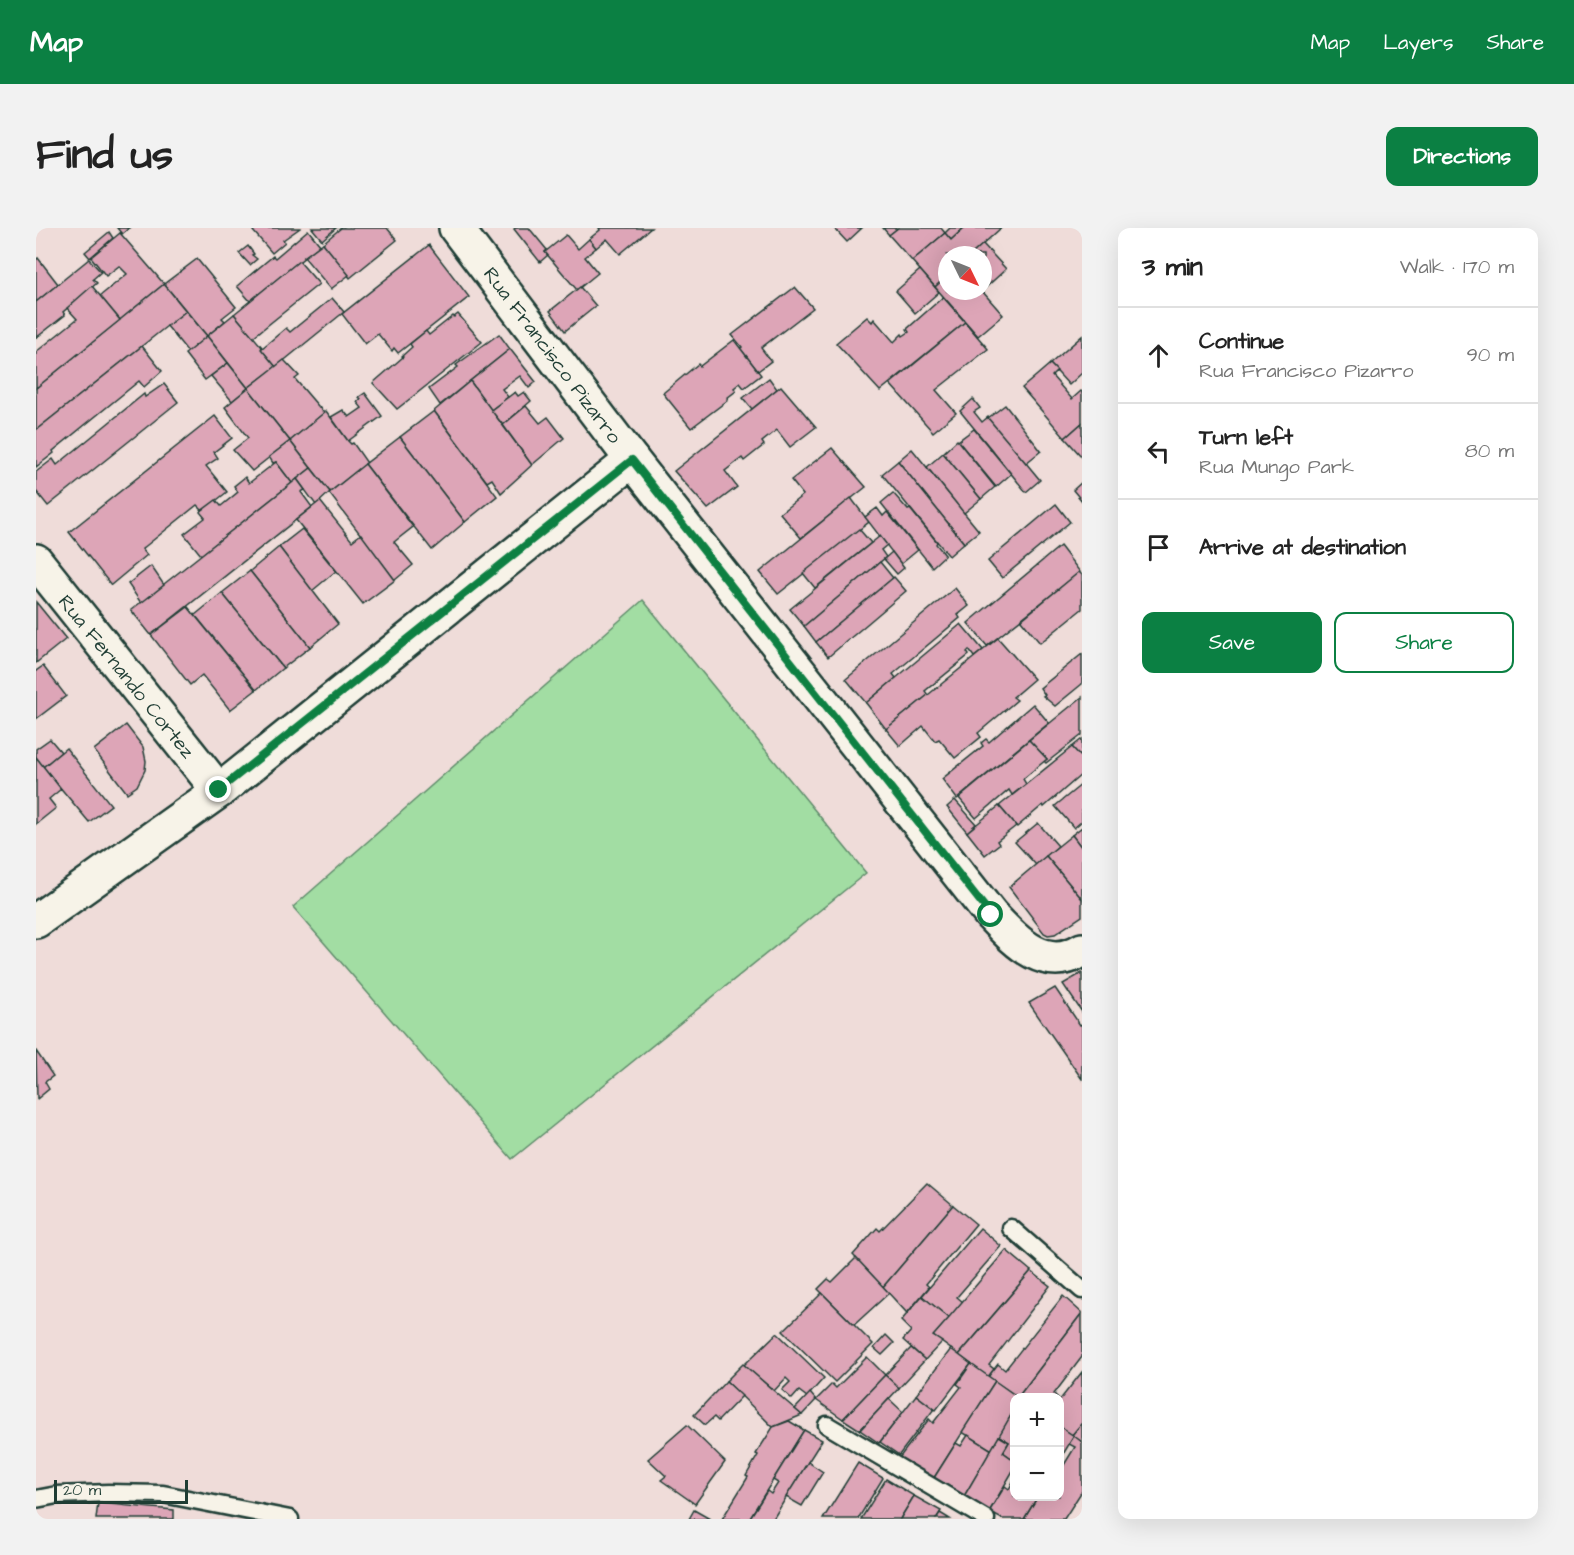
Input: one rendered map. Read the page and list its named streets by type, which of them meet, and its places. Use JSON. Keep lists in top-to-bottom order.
{
  "streets": {
    "street": ["Rua Francisco Pizarro", "Rua Fernando Cortez"]
  },
  "scale_bar": "20 m",
  "north": "bottom right",
  "page": {
    "header": "Map",
    "nav": ["Map", "Layers", "Share"],
    "title": "Find us",
    "buttons": [
      "Directions",
      ["Save", "Share"]
    ],
    "heading": ["3 min", "Walk · 170 m"],
    "list": [
      ["Continue", "Rua Francisco Pizarro", "90 m"],
      ["Turn left", "Rua Mungo Park", "80 m"],
      "Arrive at destination"
    ],
    "map_buttons": ["+", "−"],
    "scale": "20 m"
  }
}
